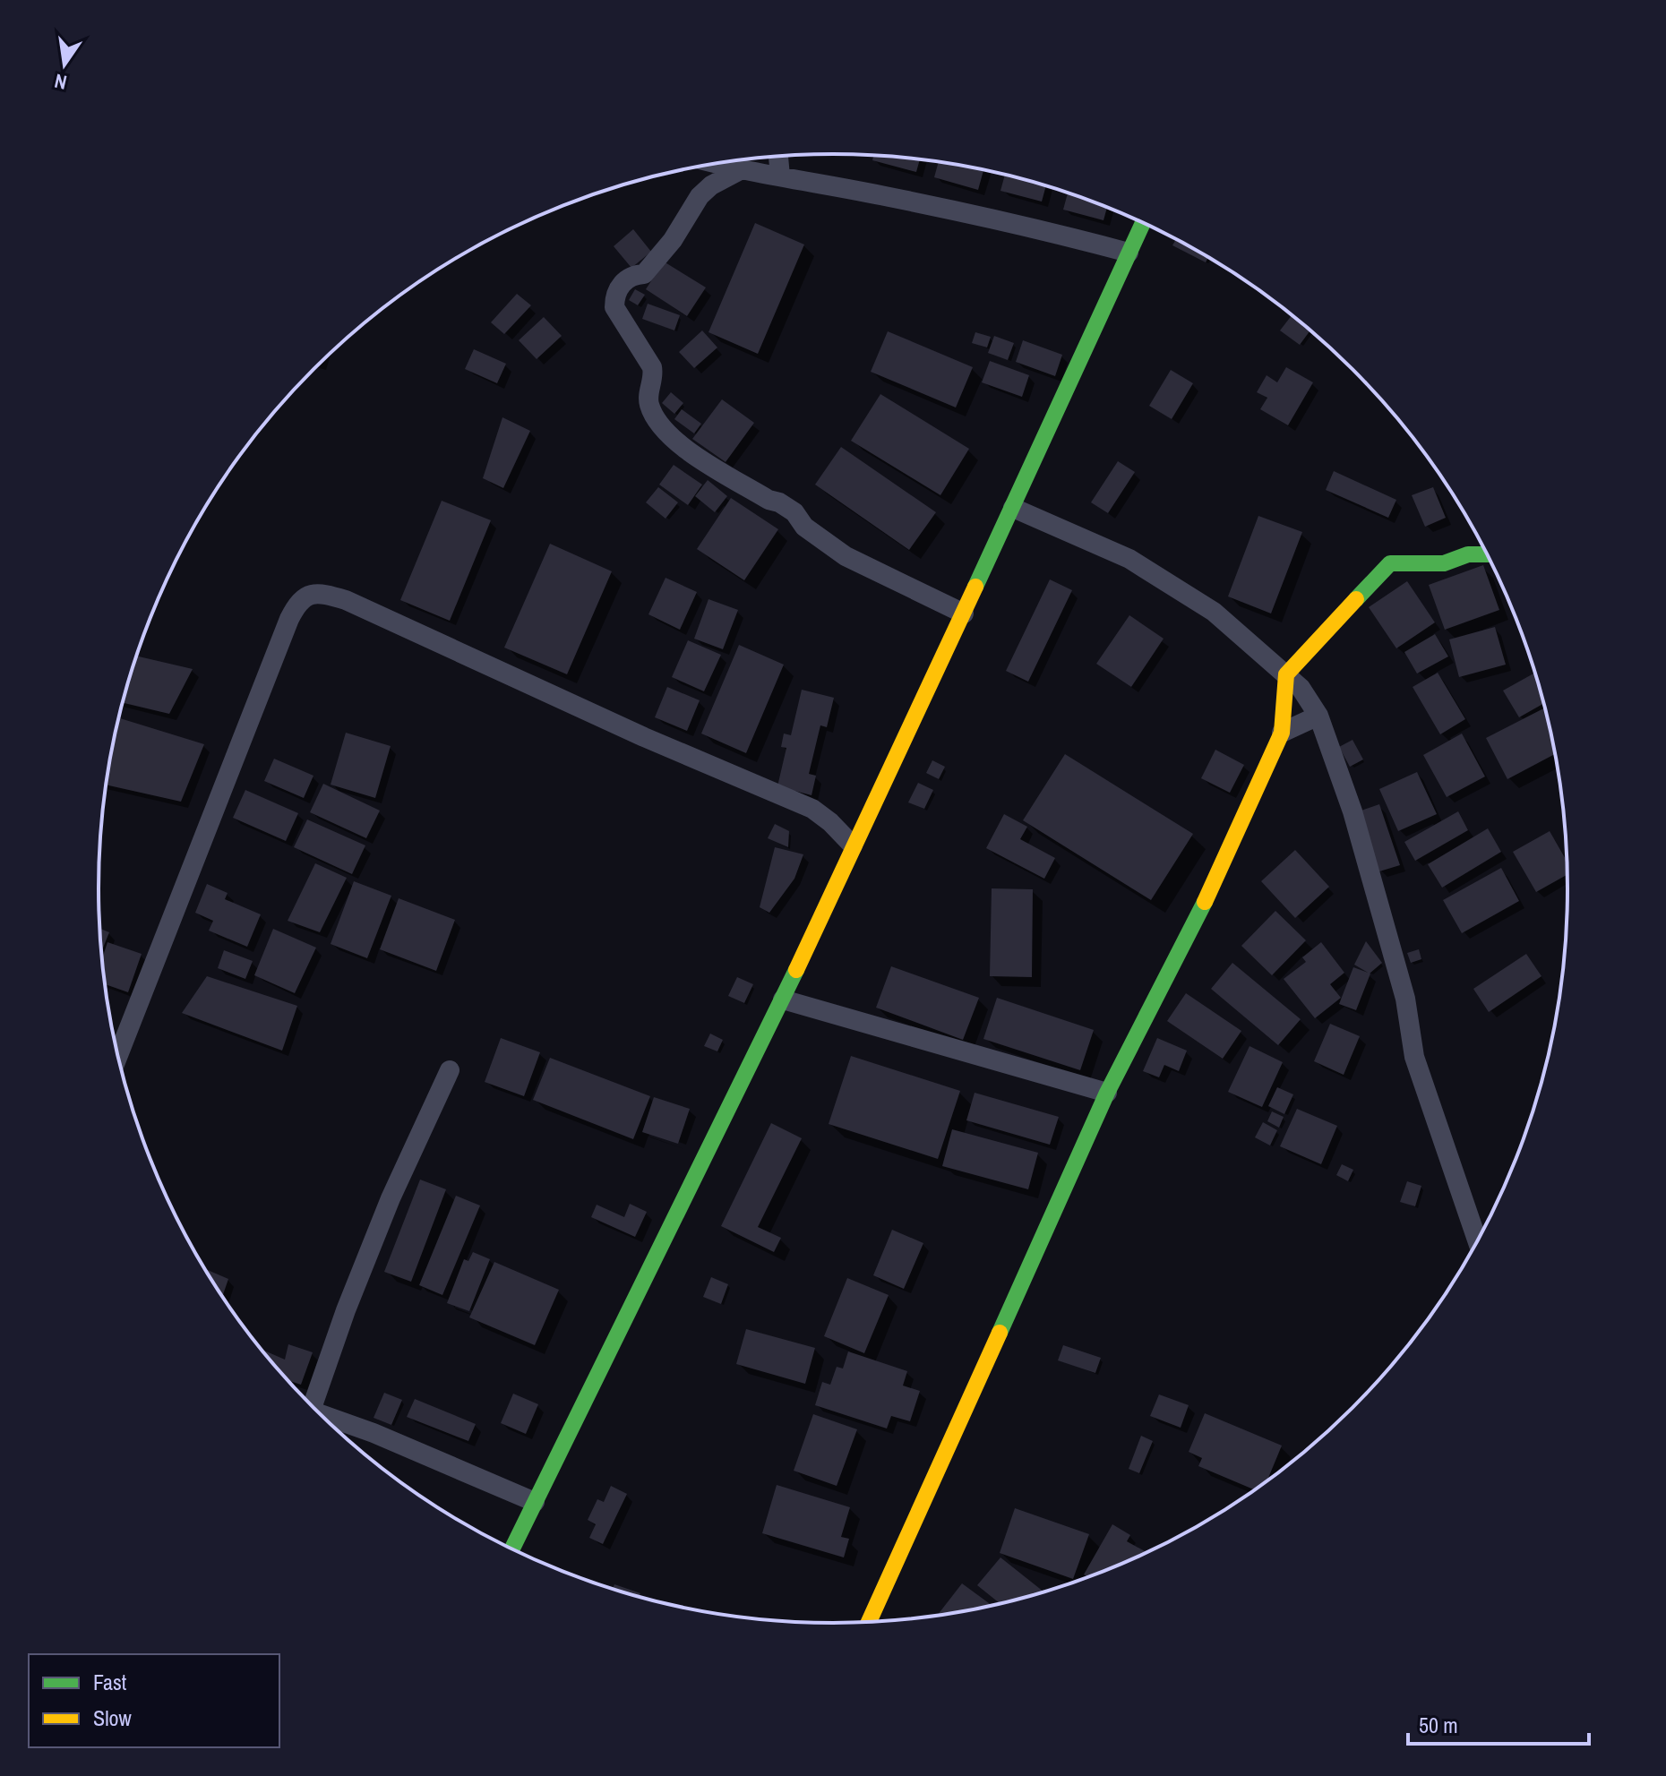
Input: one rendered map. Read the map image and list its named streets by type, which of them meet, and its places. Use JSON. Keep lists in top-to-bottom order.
{
  "legend": ["Fast", "Slow"],
  "scale_bar": "50 m",
  "north": "bottom"
}
